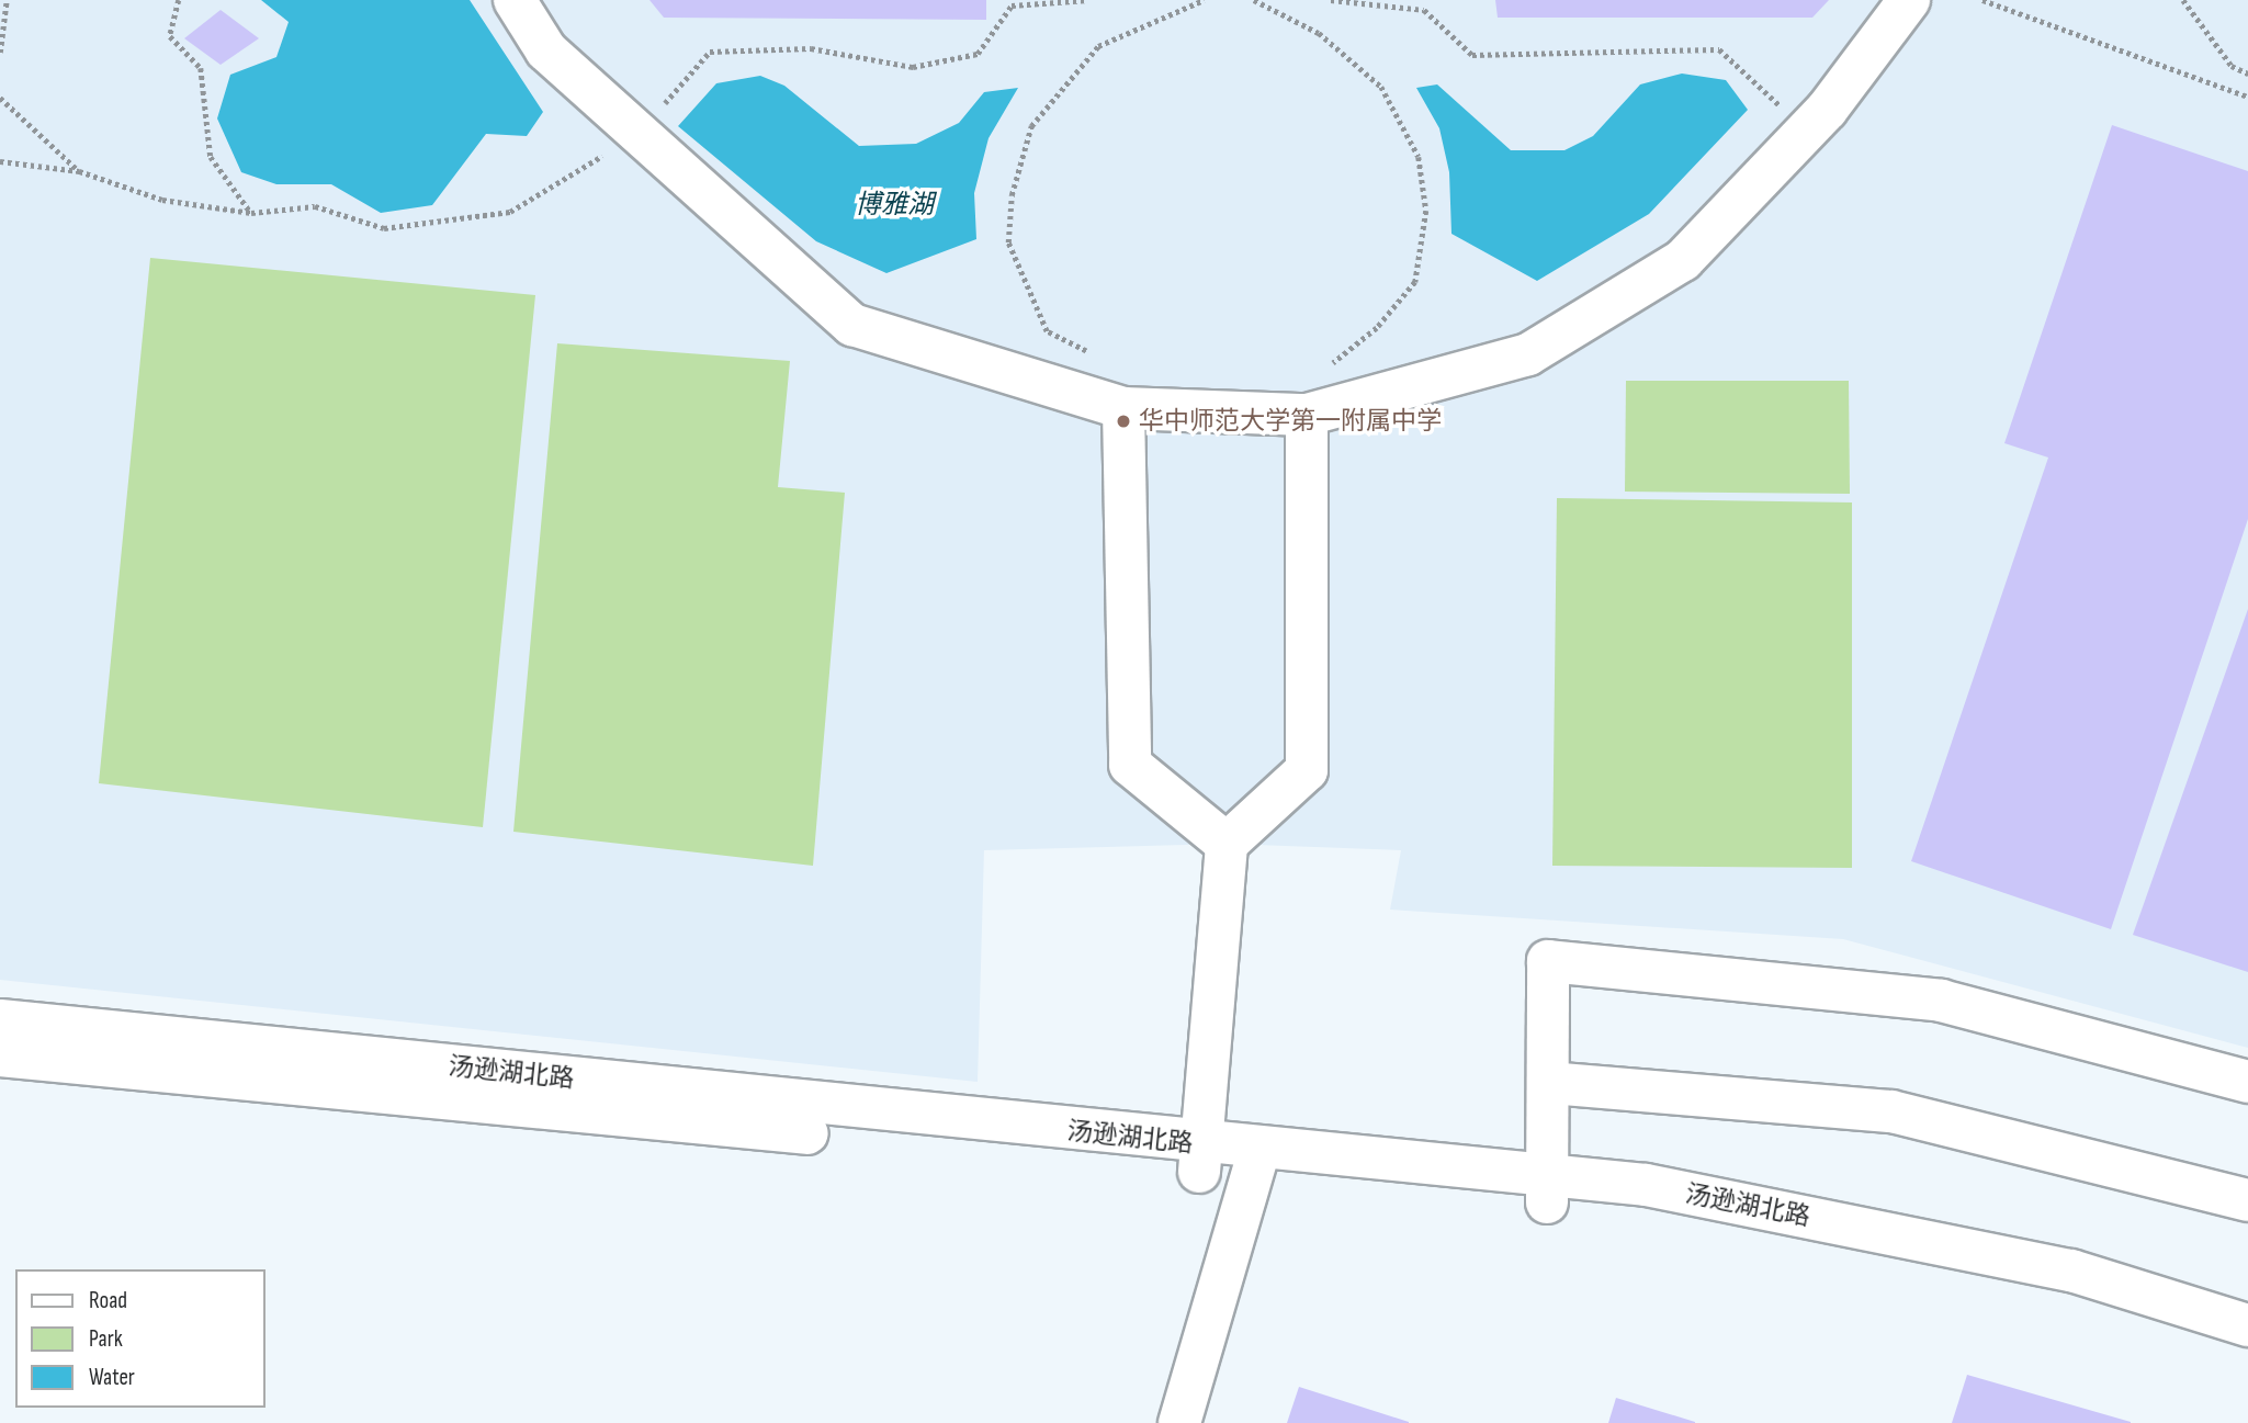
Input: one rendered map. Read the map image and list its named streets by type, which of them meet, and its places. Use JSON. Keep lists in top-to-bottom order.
{
  "streets": {
    "street": ["汤逊湖北路"]
  },
  "water": ["博雅湖"],
  "places": ["华中师范大学第一附属中学"],
  "legend": ["Road", "Park", "Water"]
}
